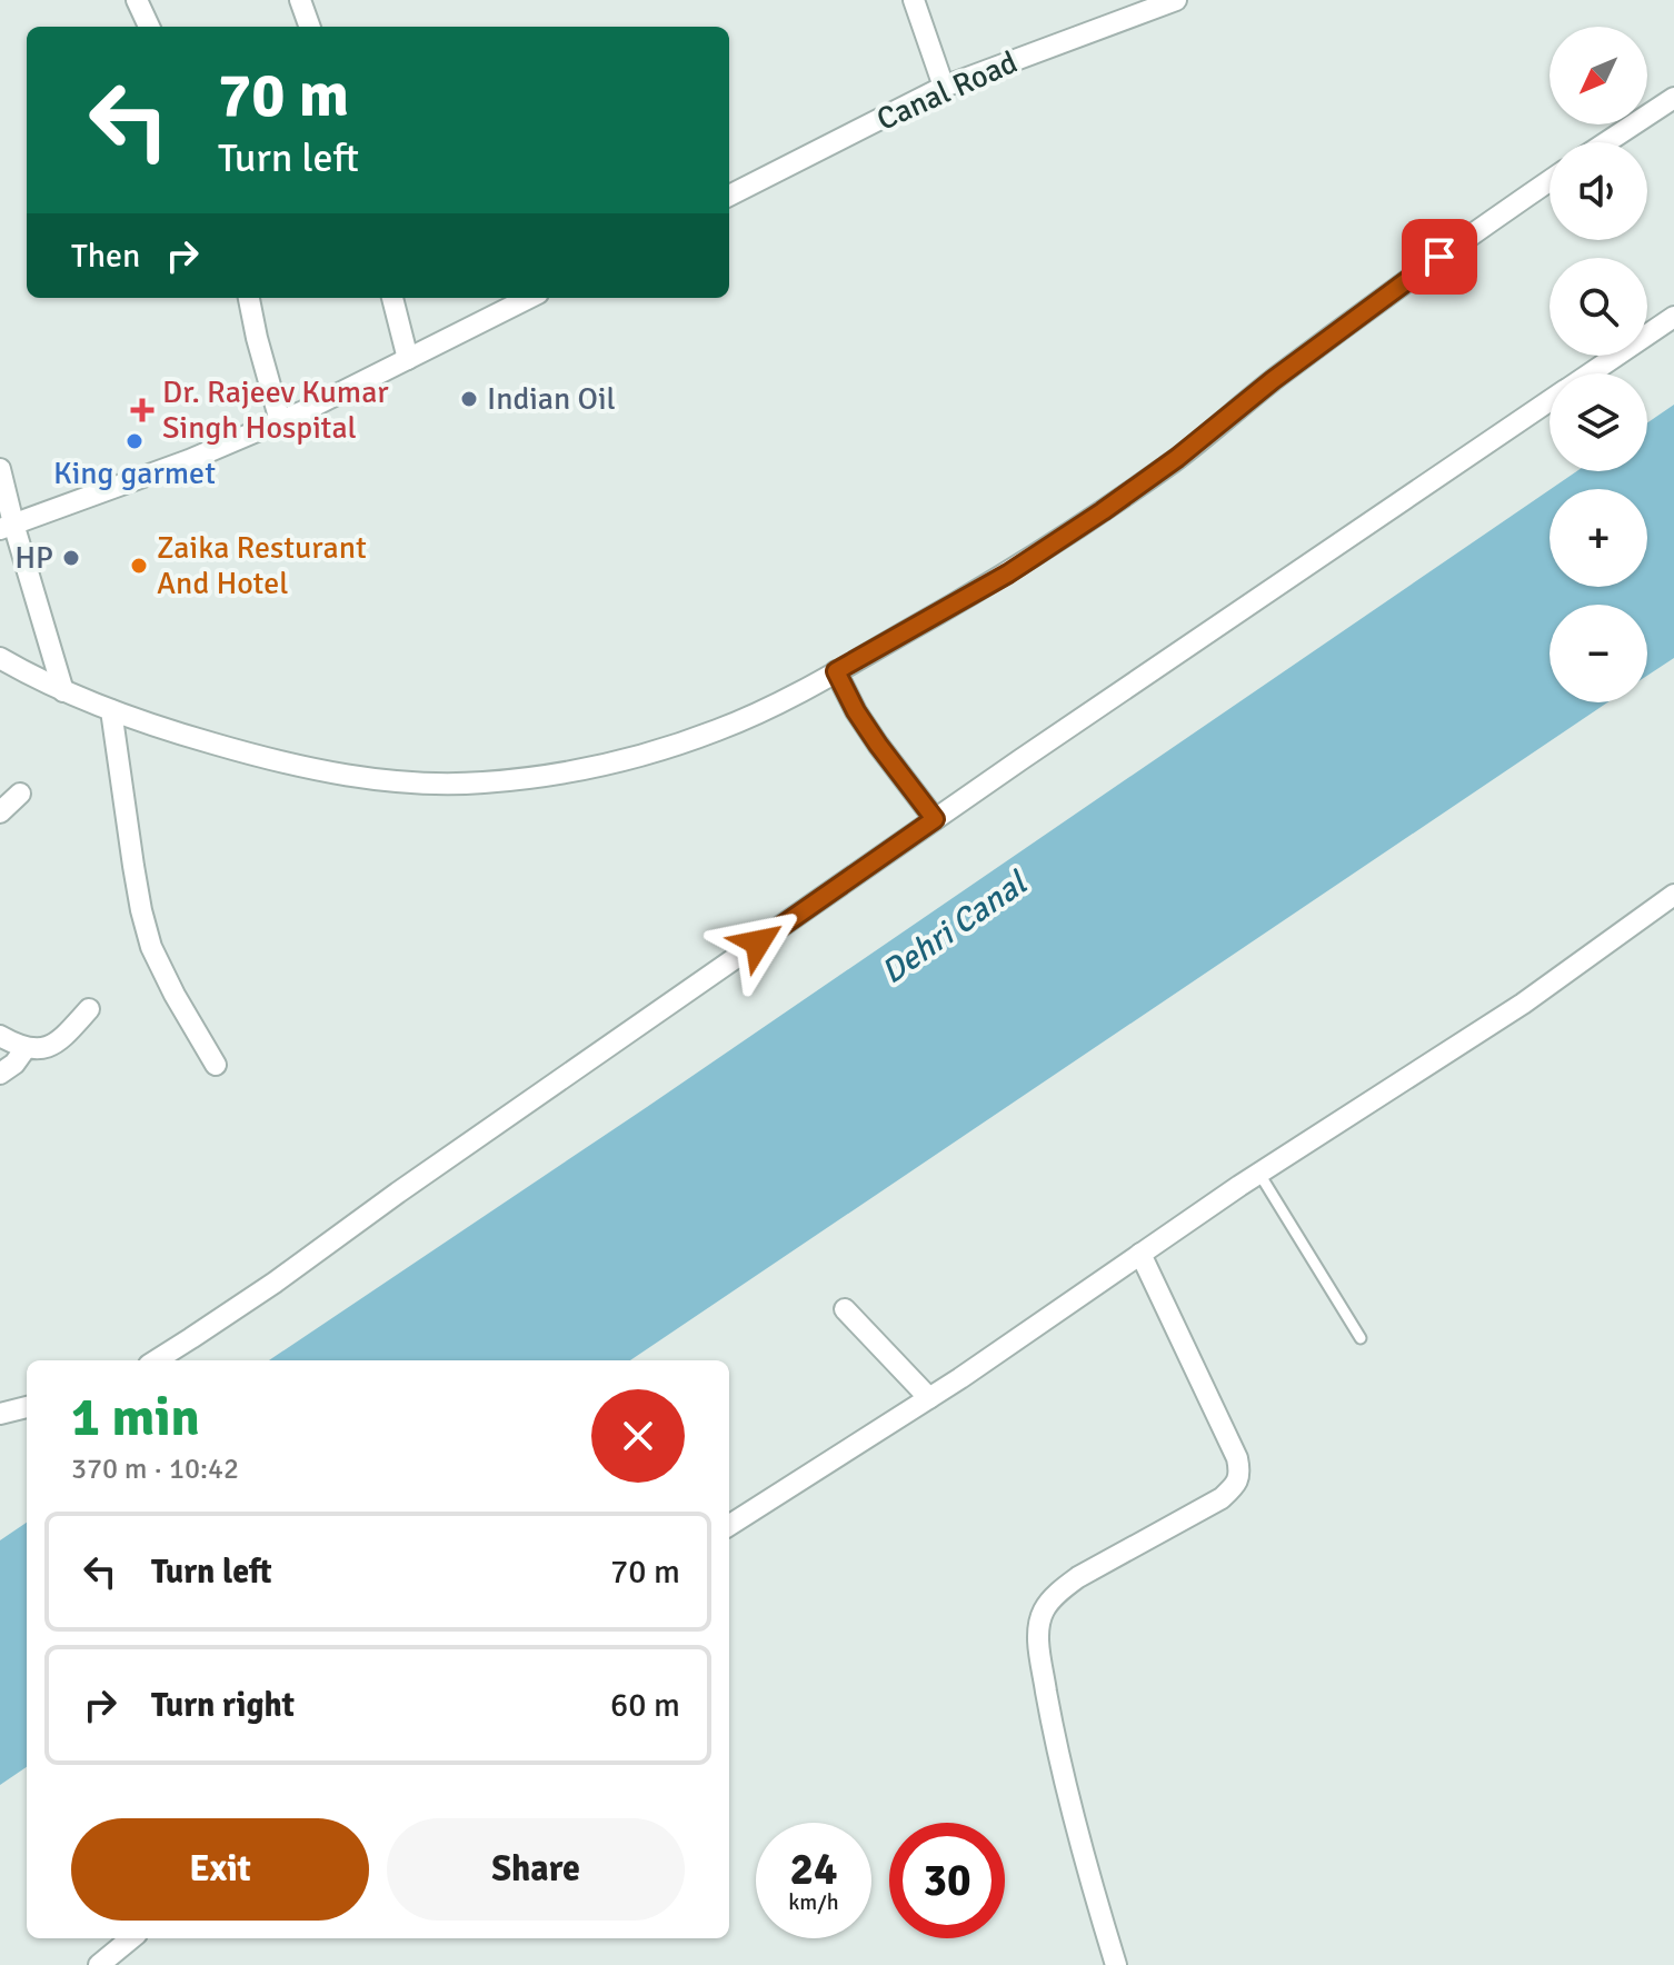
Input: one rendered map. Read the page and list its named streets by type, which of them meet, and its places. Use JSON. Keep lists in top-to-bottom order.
{
  "streets": {
    "street": ["Canal Road"]
  },
  "water": ["Dehri Canal"],
  "places": {
    "other": [
      "Indian Oil",
      "King garmet",
      "HP",
      "Zaika Resturant And Hotel"
    ],
    "health": ["Dr. Rajeev Kumar Singh Hospital"]
  },
  "north": "bottom left",
  "page": {
    "map_buttons": ["+", "−"],
    "turn": ["70 m", "Turn left"],
    "then": "Then",
    "heading": ["1 min", "370 m · 10:42"],
    "list": [
      {
        "name": "Turn left",
        "value": "70 m"
      },
      {
        "name": "Turn right",
        "value": "60 m"
      }
    ],
    "buttons": ["Exit", "Share"],
    "speed": "24 km/h",
    "limit": "30"
  }
}
